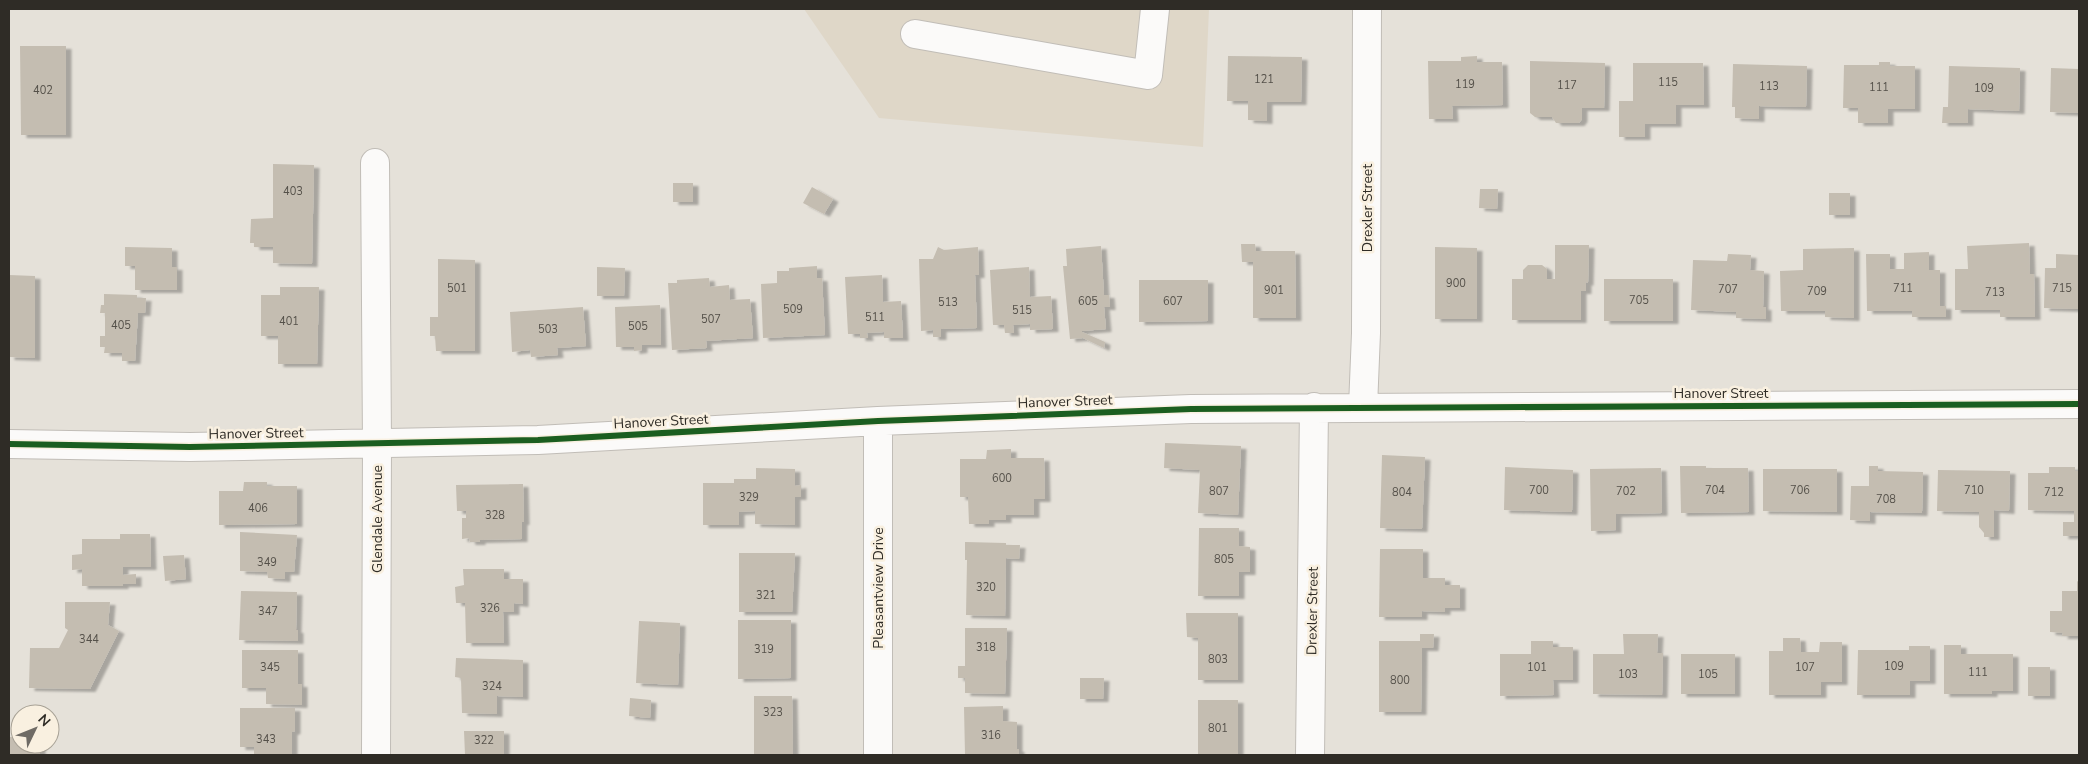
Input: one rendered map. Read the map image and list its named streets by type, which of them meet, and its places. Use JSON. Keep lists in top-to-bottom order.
{
  "streets": {
    "street": [
      "Drexler Street",
      "Hanover Street",
      "Glendale Avenue",
      "Pleasantview Drive"
    ]
  },
  "crossings": [
    ["Drexler Street", "Hanover Street"],
    ["Hanover Street", "Glendale Avenue"],
    ["Hanover Street", "Pleasantview Drive"]
  ],
  "house_numbers": [
    "121",
    "115",
    "119",
    "117",
    "113",
    "111",
    "109",
    "402",
    "403",
    "900",
    "501",
    "711",
    "715",
    "707",
    "901",
    "709",
    "713",
    "705",
    "605",
    "607",
    "513",
    "509",
    "515",
    "511",
    "507",
    "401",
    "405",
    "505",
    "503",
    "600",
    "700",
    "704",
    "706",
    "710",
    "807",
    "702",
    "804",
    "712",
    "329",
    "708",
    "406",
    "328",
    "805",
    "349",
    "320",
    "321",
    "326",
    "347",
    "344",
    "318",
    "319",
    "803",
    "109",
    "345",
    "101",
    "107",
    "111",
    "103",
    "105",
    "800",
    "324",
    "323",
    "801",
    "316",
    "343",
    "322"
  ],
  "north": "top right"
}
